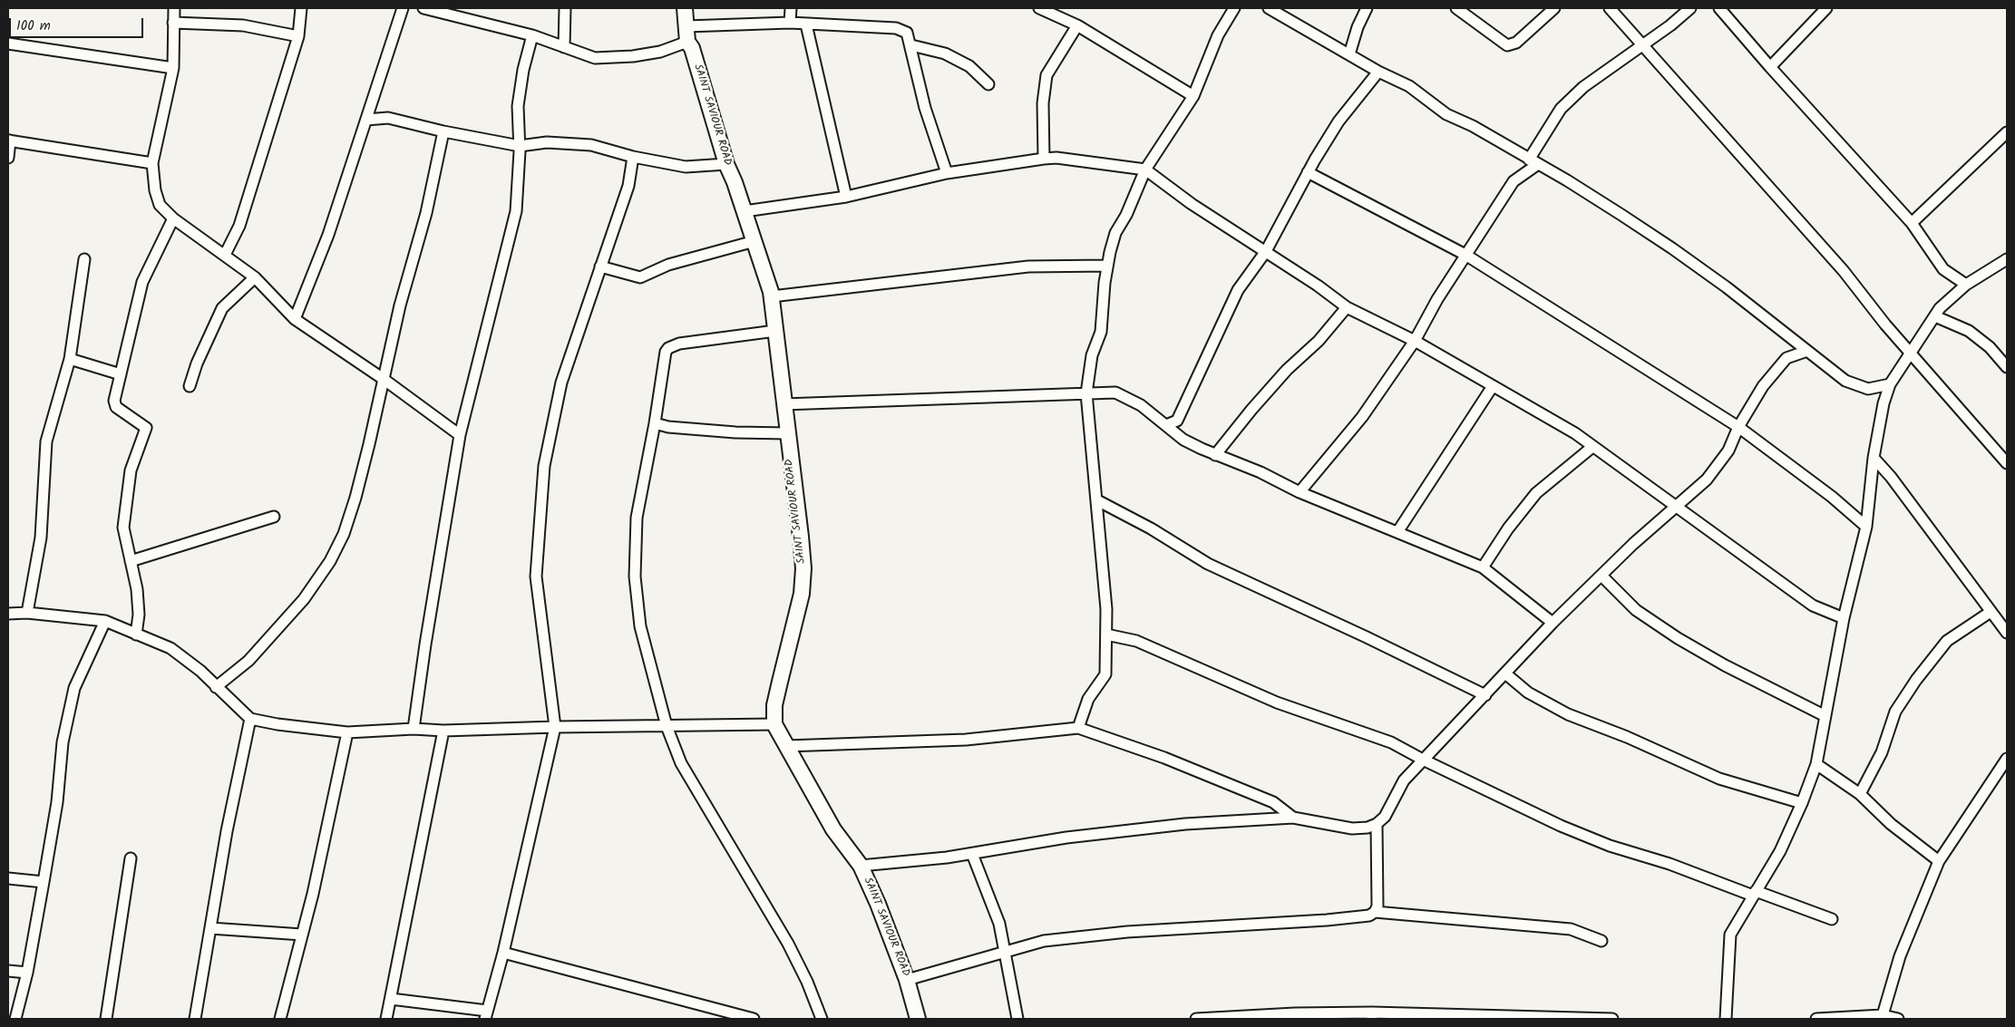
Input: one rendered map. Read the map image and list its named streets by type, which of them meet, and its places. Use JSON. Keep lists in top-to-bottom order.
{
  "streets": {
    "street": ["SAINT SAVIOUR ROAD"]
  },
  "scale_bar": "100 m"
}
